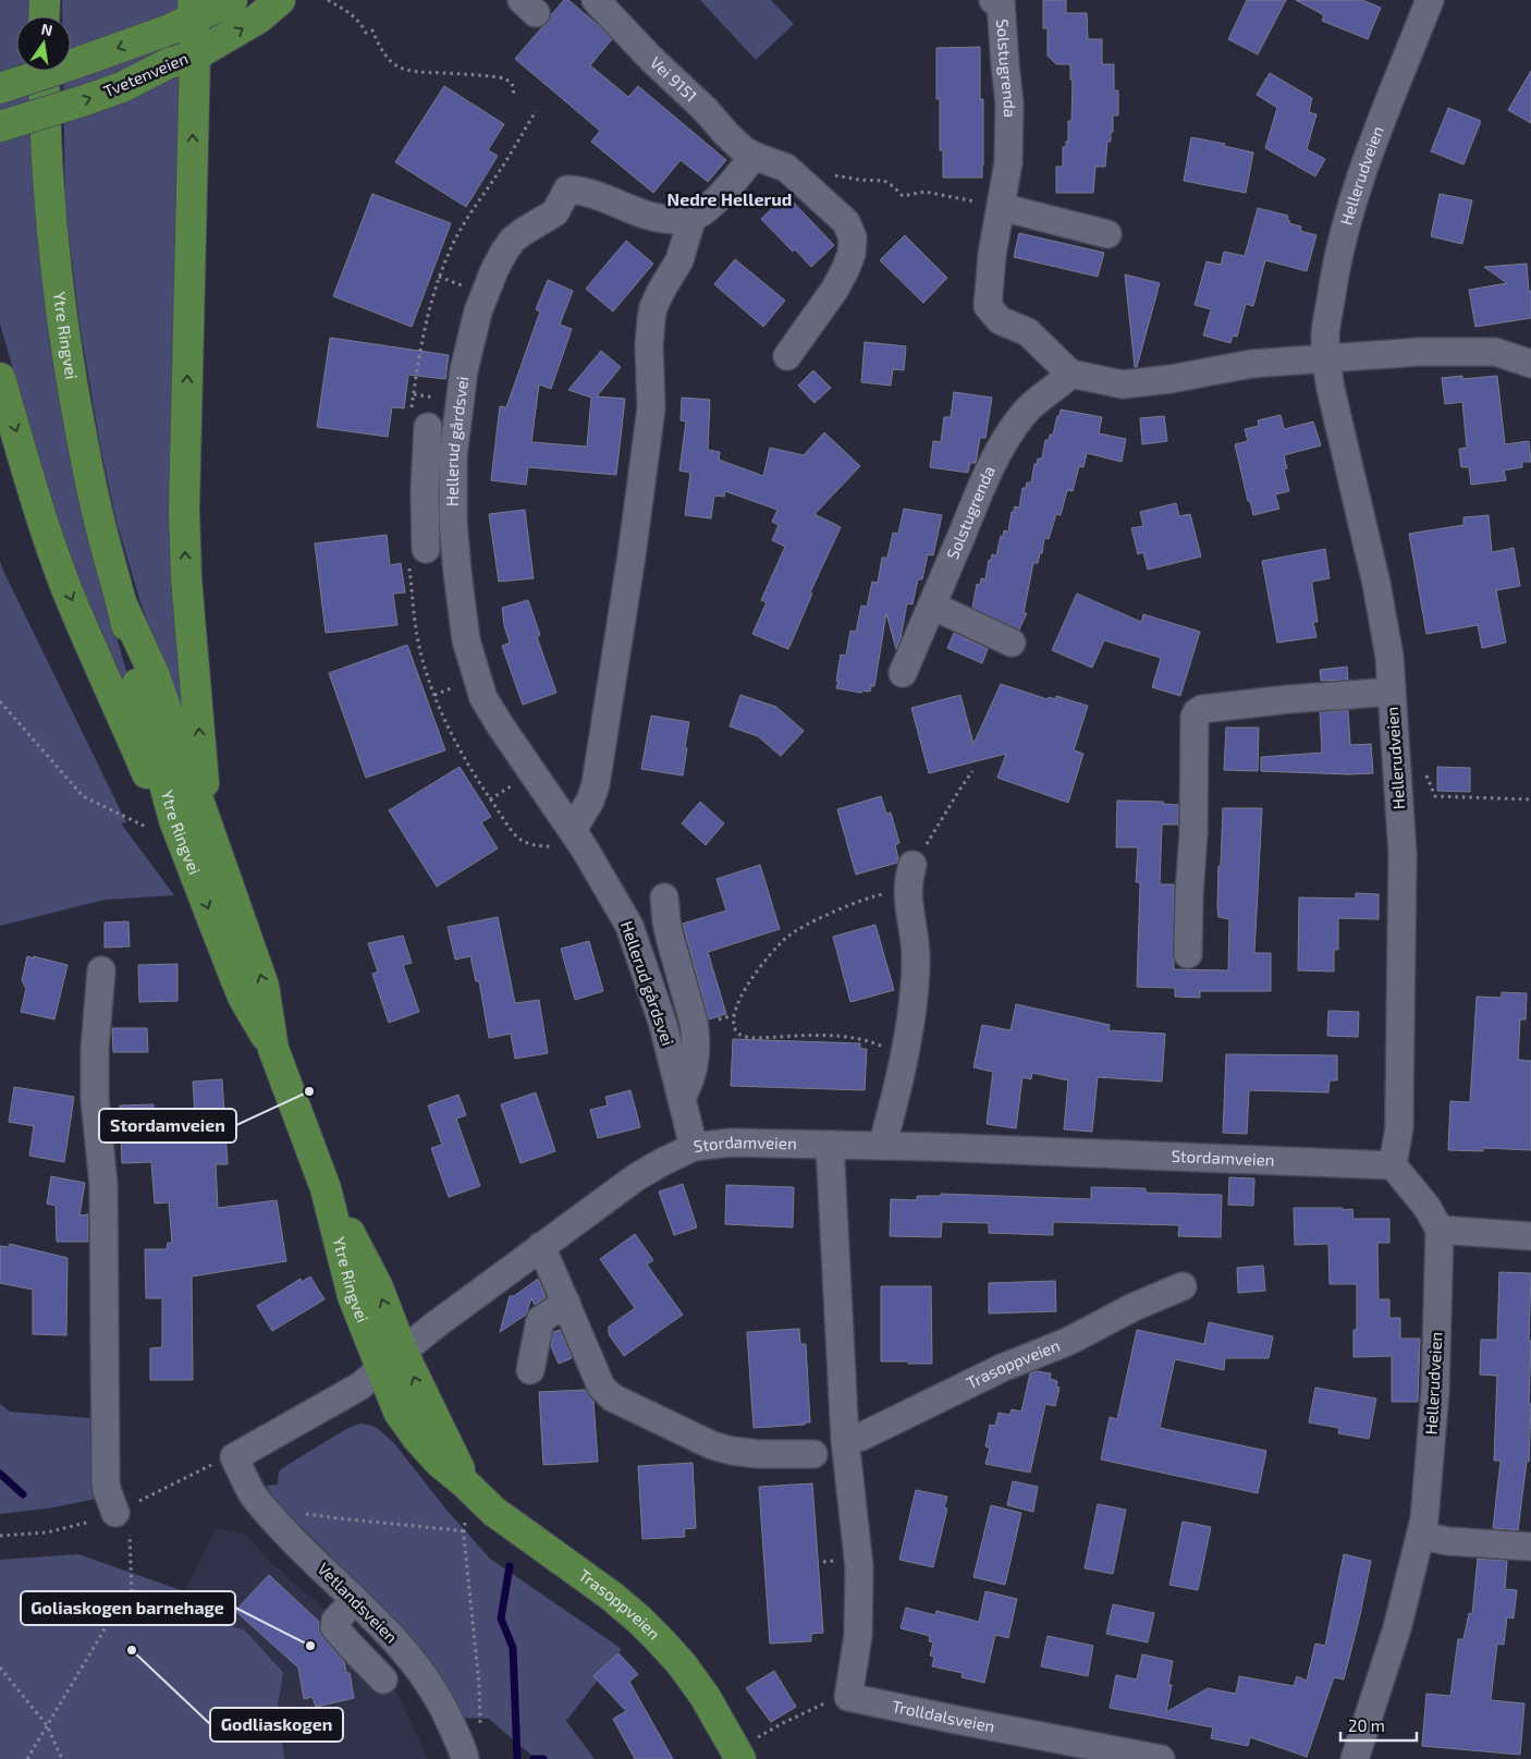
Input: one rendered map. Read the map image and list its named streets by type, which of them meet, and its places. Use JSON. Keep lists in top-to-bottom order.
{
  "streets": {
    "main road": ["Tvetenveien", "Ytre Ringvei", "Trasoppveien"],
    "street": [
      "Solstugrenda",
      "Vei 9151",
      "Hellerudveien",
      "Hellerud gårdsvei",
      "Stordamveien",
      "Vetlandsveien",
      "Trolldalsveien"
    ]
  },
  "crossings": [
    ["Hellerudveien", "Stordamveien"],
    ["Ytre Ringvei", "Stordamveien"],
    ["Ytre Ringvei", "Trasoppveien"],
    ["Hellerud gårdsvei", "Stordamveien"],
    ["Stordamveien", "Trasoppveien"],
    ["Stordamveien", "Vetlandsveien"]
  ],
  "districts": ["Nedre Hellerud"],
  "places": ["Stordamveien", "Goliaskogen barnehage", "Godliaskogen"],
  "scale_bar": "20 m",
  "north": "top"
}
